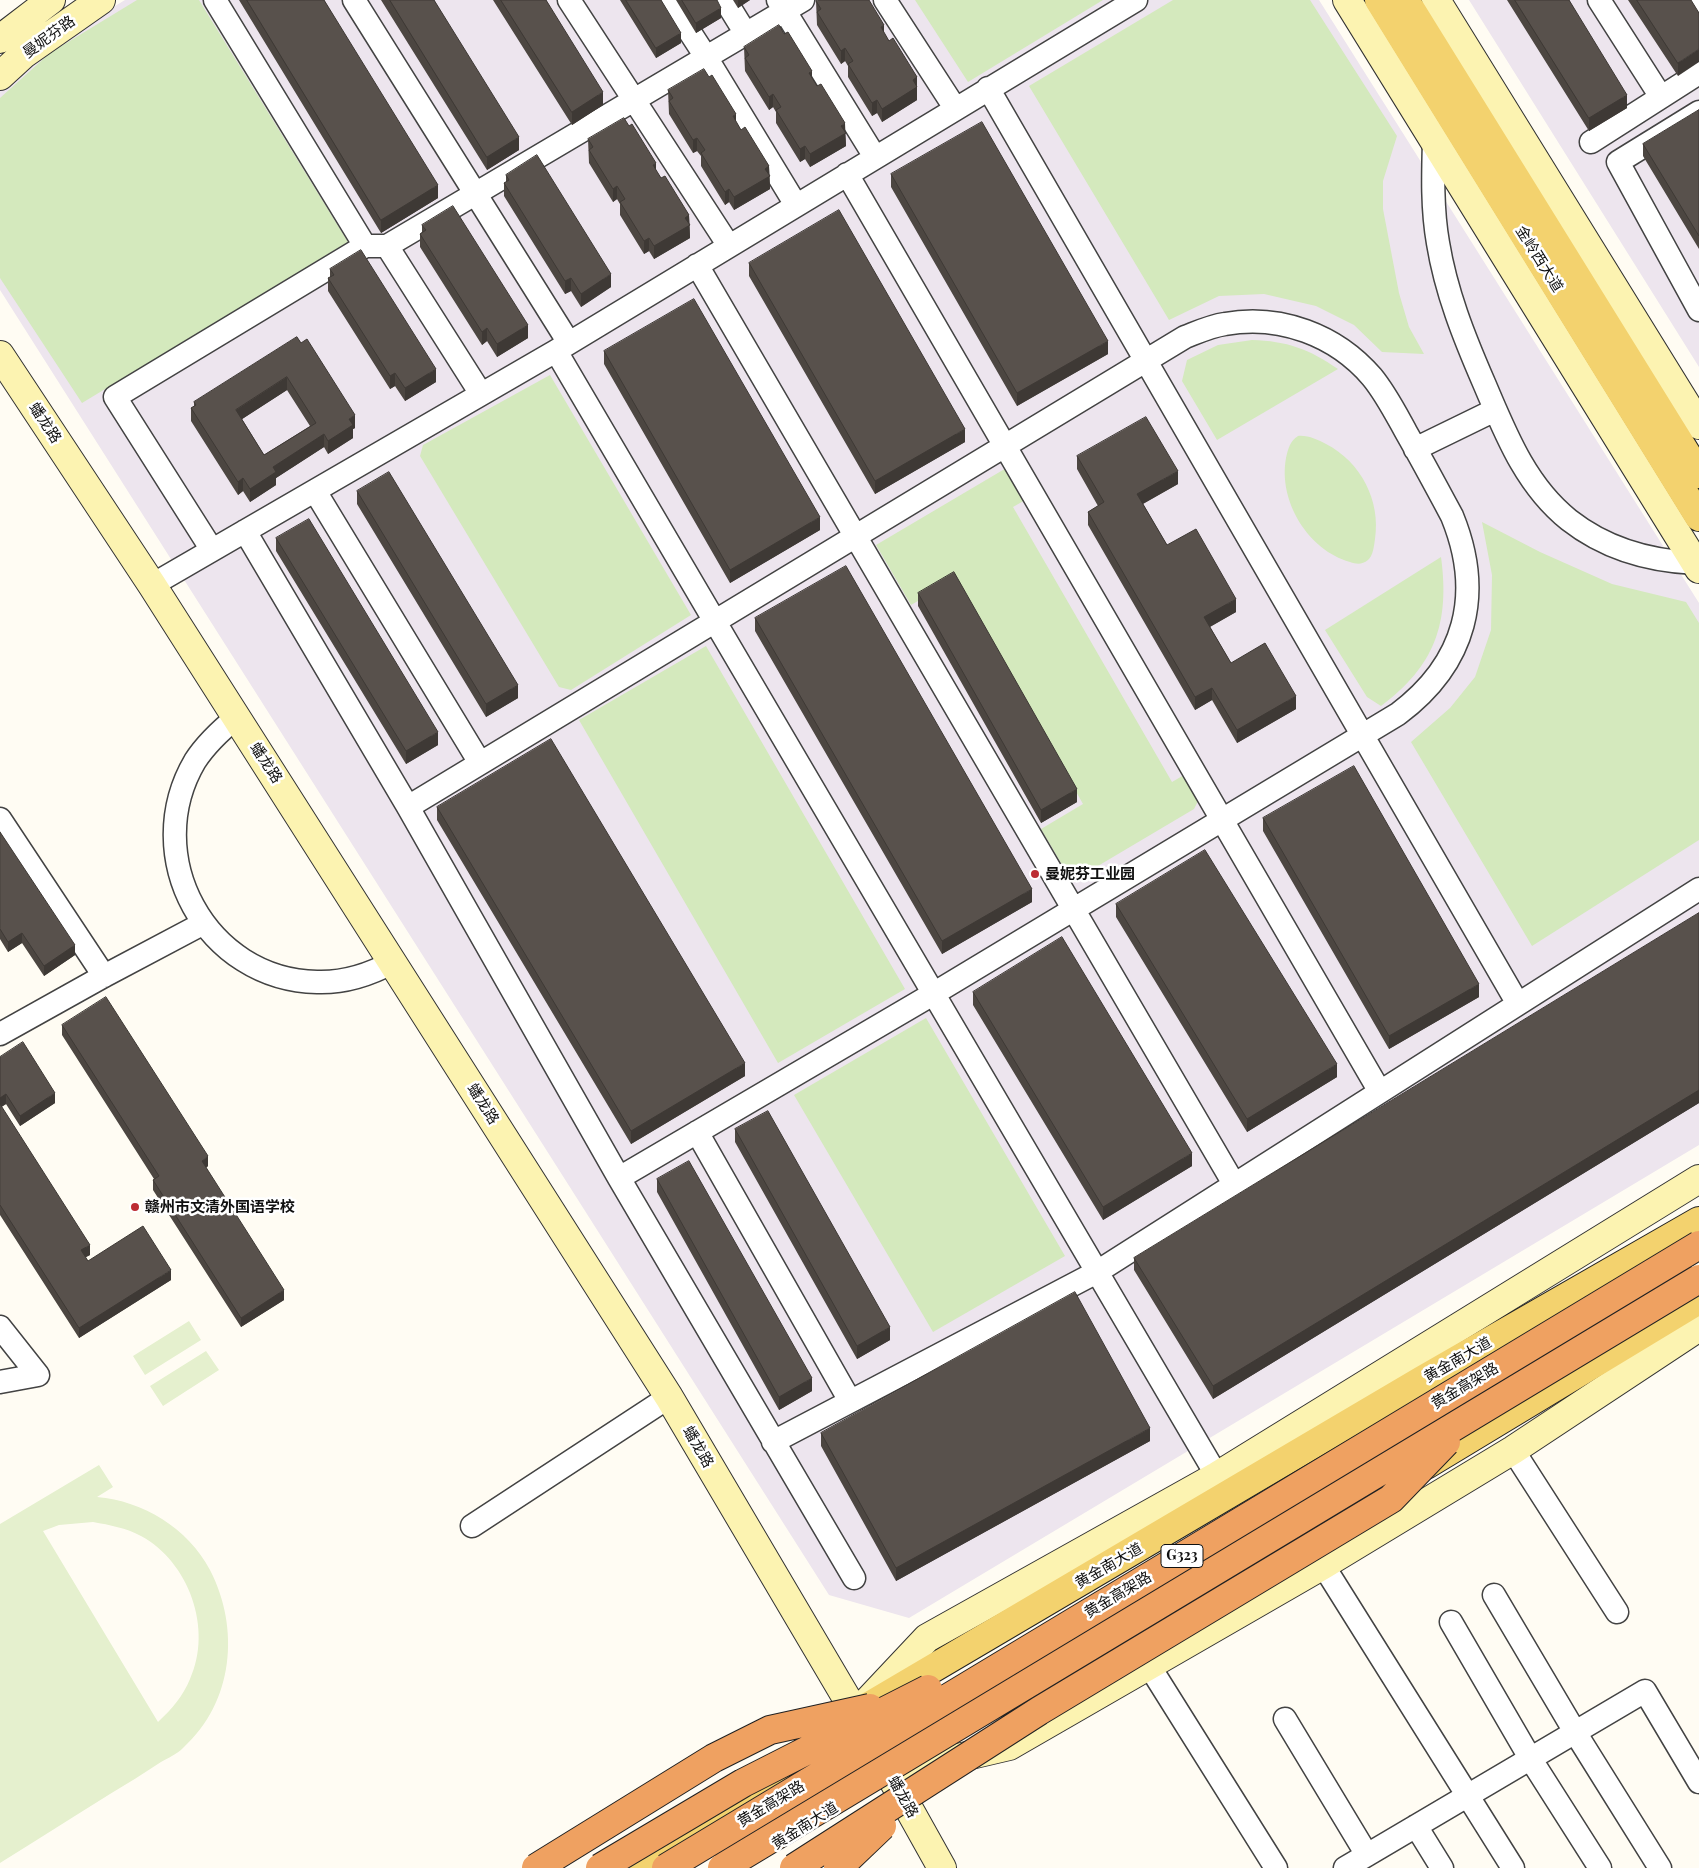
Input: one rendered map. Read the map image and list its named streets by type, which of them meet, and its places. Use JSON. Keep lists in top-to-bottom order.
{
  "streets": {
    "highway": ["黄金高架路", "G323"],
    "main road": ["金岭西大道", "黄金南大道"],
    "street": ["曼妮芬路", "蟠龙路"]
  },
  "crossings": [
    ["蟠龙路", "黄金南大道"],
    ["黄金南大道", "黄金高架路"]
  ],
  "places": ["曼妮芬工业园", "赣州市文清外国语学校"]
}
